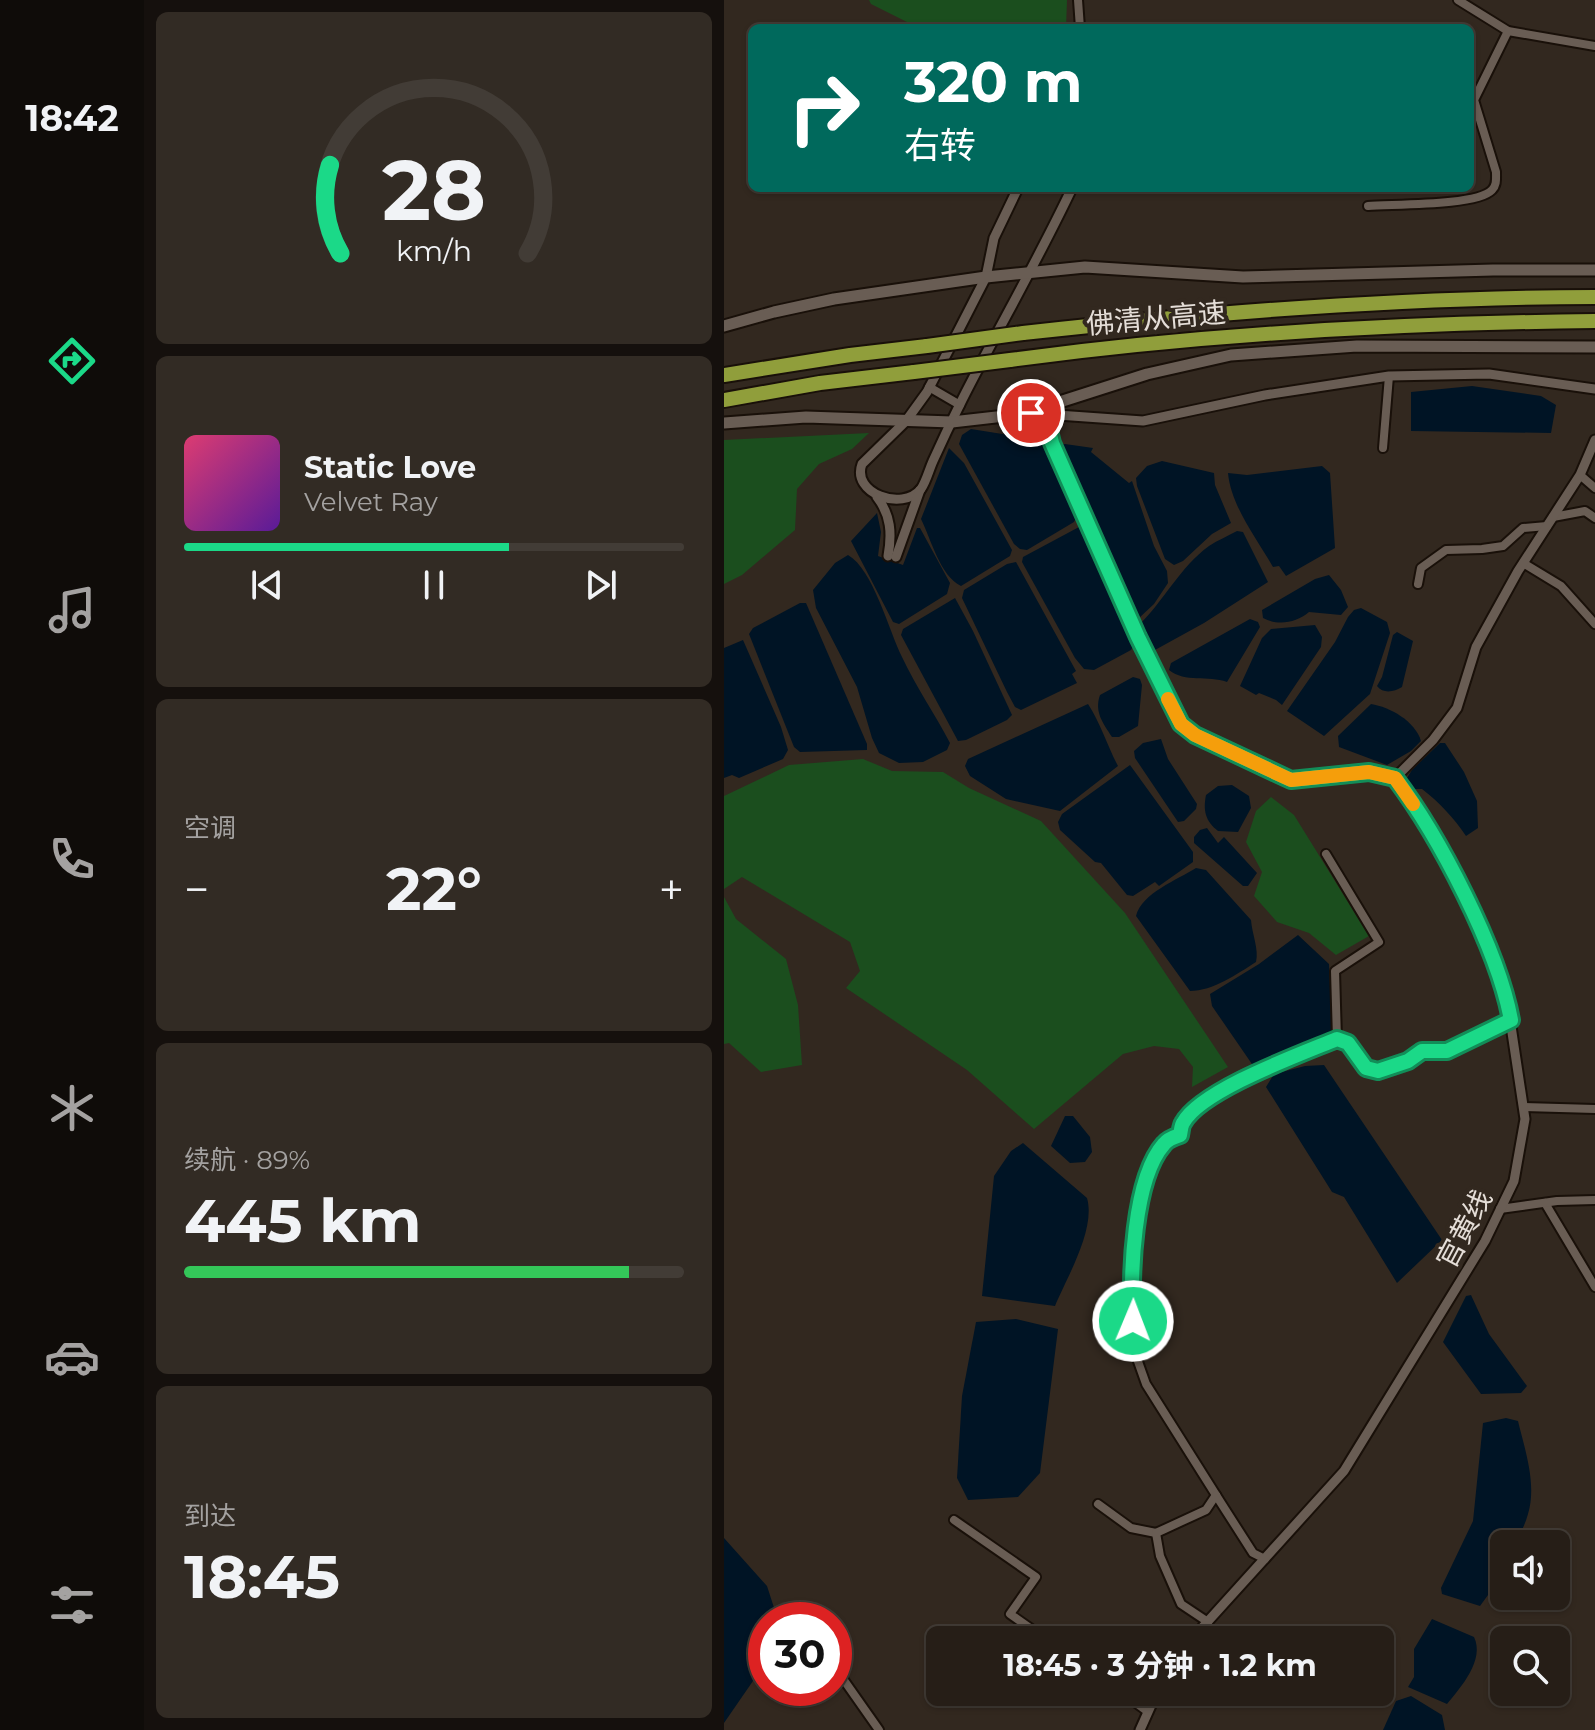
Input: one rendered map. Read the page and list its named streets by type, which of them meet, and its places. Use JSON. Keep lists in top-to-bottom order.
{
  "streets": {
    "highway": ["佛清从高速"],
    "street": ["官黄线"]
  },
  "page": {
    "tabs": "18:42",
    "turn": ["320 m", "右转"],
    "song": ["Static Love", "Velvet Ray"],
    "tile": [
      "空调",
      ["续航 · 89%", "445 km"],
      ["到达", "18:45"]
    ],
    "heat": ["−", "22°", "+"],
    "limit": "30",
    "trip": "18:45 · 3 分钟 · 1.2 km",
    "gauge": ["28", "km/h"]
  }
}
